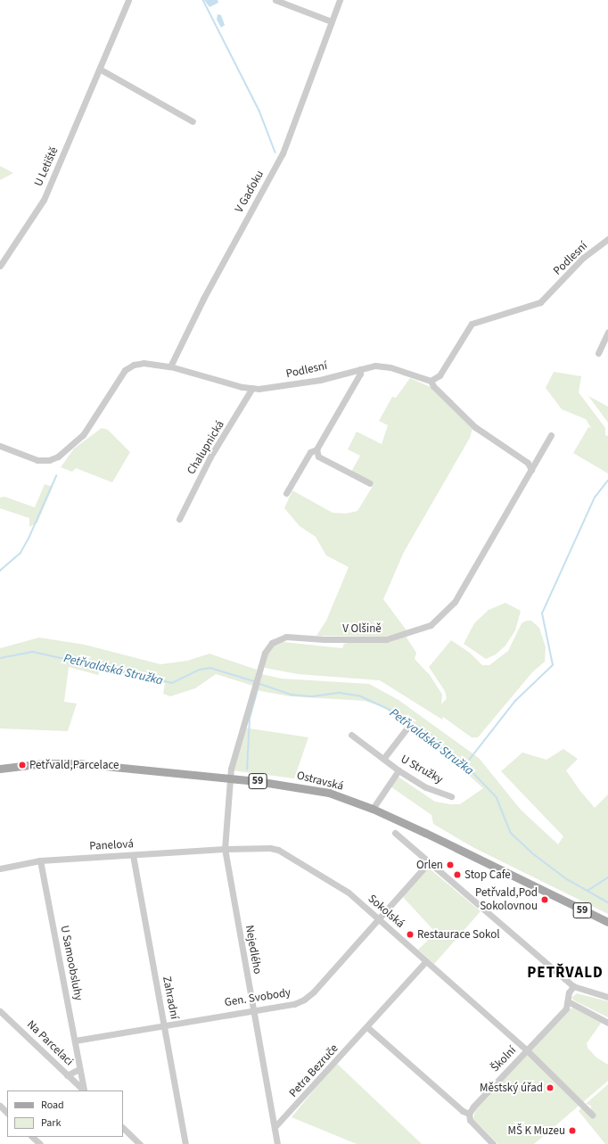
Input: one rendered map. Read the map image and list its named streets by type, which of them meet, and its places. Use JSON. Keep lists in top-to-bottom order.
{
  "streets": {
    "main road": ["59", "Ostravská"],
    "street": [
      "U Letiště",
      "V Gaďoku",
      "Podlesní",
      "Chalupnická",
      "V Olšině",
      "U Stružky",
      "Panelová",
      "Sokolská",
      "Nejedlého",
      "U Samoobsluhy",
      "Zahradní",
      "Gen. Svobody",
      "Na Parcelaci",
      "Školní",
      "Petra Bezruče"
    ]
  },
  "crossings": [
    ["V Gaďoku", "Podlesní"],
    ["Podlesní", "Chalupnická"],
    ["V Olšině", "Ostravská"],
    ["V Olšině", "Nejedlého"],
    ["Ostravská", "Nejedlého"],
    ["Panelová", "Sokolská"],
    ["Panelová", "Nejedlého"],
    ["Panelová", "U Samoobsluhy"],
    ["Panelová", "Zahradní"],
    ["Sokolská", "Nejedlého"],
    ["Sokolská", "Gen. Svobody"],
    ["Sokolská", "Školní"],
    ["Sokolská", "Petra Bezruče"],
    ["Nejedlého", "Gen. Svobody"],
    ["Nejedlého", "Petra Bezruče"],
    ["U Samoobsluhy", "Gen. Svobody"],
    ["Zahradní", "Gen. Svobody"]
  ],
  "districts": ["PETŘVALD"],
  "water": ["Petřvaldská Stružka"],
  "places": [
    "Petřvald,Parcelace",
    "Orlen",
    "Stop Cafe",
    "Petřvald,Pod Sokolovnou",
    "Restaurace Sokol",
    "Městský úřad",
    "MŠ K Muzeu"
  ],
  "legend": ["Road", "Park"]
}
